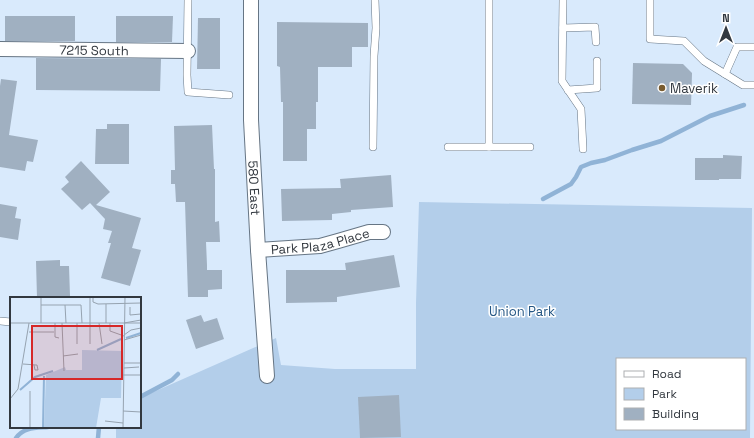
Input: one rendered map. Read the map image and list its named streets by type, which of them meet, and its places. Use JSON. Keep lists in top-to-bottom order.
{
  "streets": {
    "street": ["7215 South", "580 East", "Park Plaza Place"]
  },
  "crossings": [
    ["580 East", "Park Plaza Place"]
  ],
  "parks": ["Union Park"],
  "places": ["Maverik"],
  "legend": ["Road", "Park", "Building"],
  "north": "top"
}
